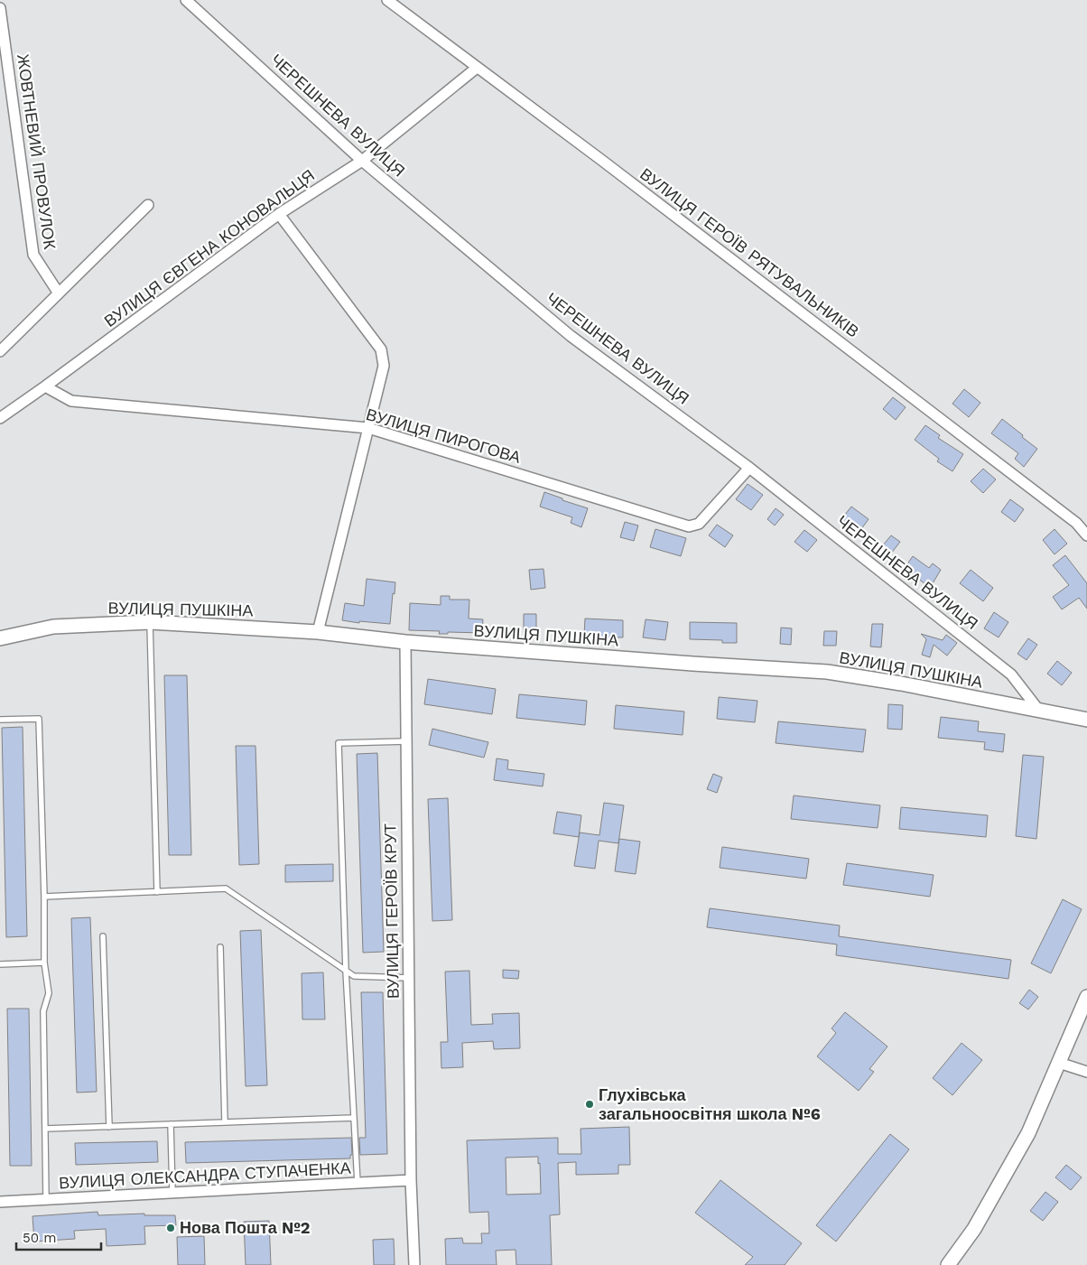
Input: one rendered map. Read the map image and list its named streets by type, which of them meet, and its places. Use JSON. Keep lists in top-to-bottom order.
{
  "streets": {
    "street": [
      "ЧЕРЕШНЕВА ВУЛИЦЯ",
      "ЖОВТНЕВИЙ ПРОВУЛОК",
      "ВУЛИЦЯ ЄВГЕНА КОНОВАЛЬЦЯ",
      "ВУЛИЦЯ ГЕРОЇВ РЯТУВАЛЬНИКІВ",
      "ВУЛИЦЯ ПИРОГОВА",
      "ВУЛИЦЯ ПУШКІНА",
      "ВУЛИЦЯ ГЕРОЇВ КРУТ",
      "ВУЛИЦЯ ОЛЕКСАНДРА СТУПАЧЕНКА"
    ]
  },
  "crossings": [
    ["ЧЕРЕШНЕВА ВУЛИЦЯ", "ВУЛИЦЯ ЄВГЕНА КОНОВАЛЬЦЯ"],
    ["ЧЕРЕШНЕВА ВУЛИЦЯ", "ВУЛИЦЯ ПИРОГОВА"],
    ["ЧЕРЕШНЕВА ВУЛИЦЯ", "ВУЛИЦЯ ПУШКІНА"],
    ["ВУЛИЦЯ ЄВГЕНА КОНОВАЛЬЦЯ", "ВУЛИЦЯ ГЕРОЇВ РЯТУВАЛЬНИКІВ"],
    ["ВУЛИЦЯ ЄВГЕНА КОНОВАЛЬЦЯ", "ВУЛИЦЯ ПИРОГОВА"],
    ["ВУЛИЦЯ ПУШКІНА", "ВУЛИЦЯ ГЕРОЇВ КРУТ"],
    ["ВУЛИЦЯ ГЕРОЇВ КРУТ", "ВУЛИЦЯ ОЛЕКСАНДРА СТУПАЧЕНКА"]
  ],
  "places": ["Глухівська загальноосвітня школа №6", "Нова Пошта №2"],
  "scale_bar": "50 m"
}
